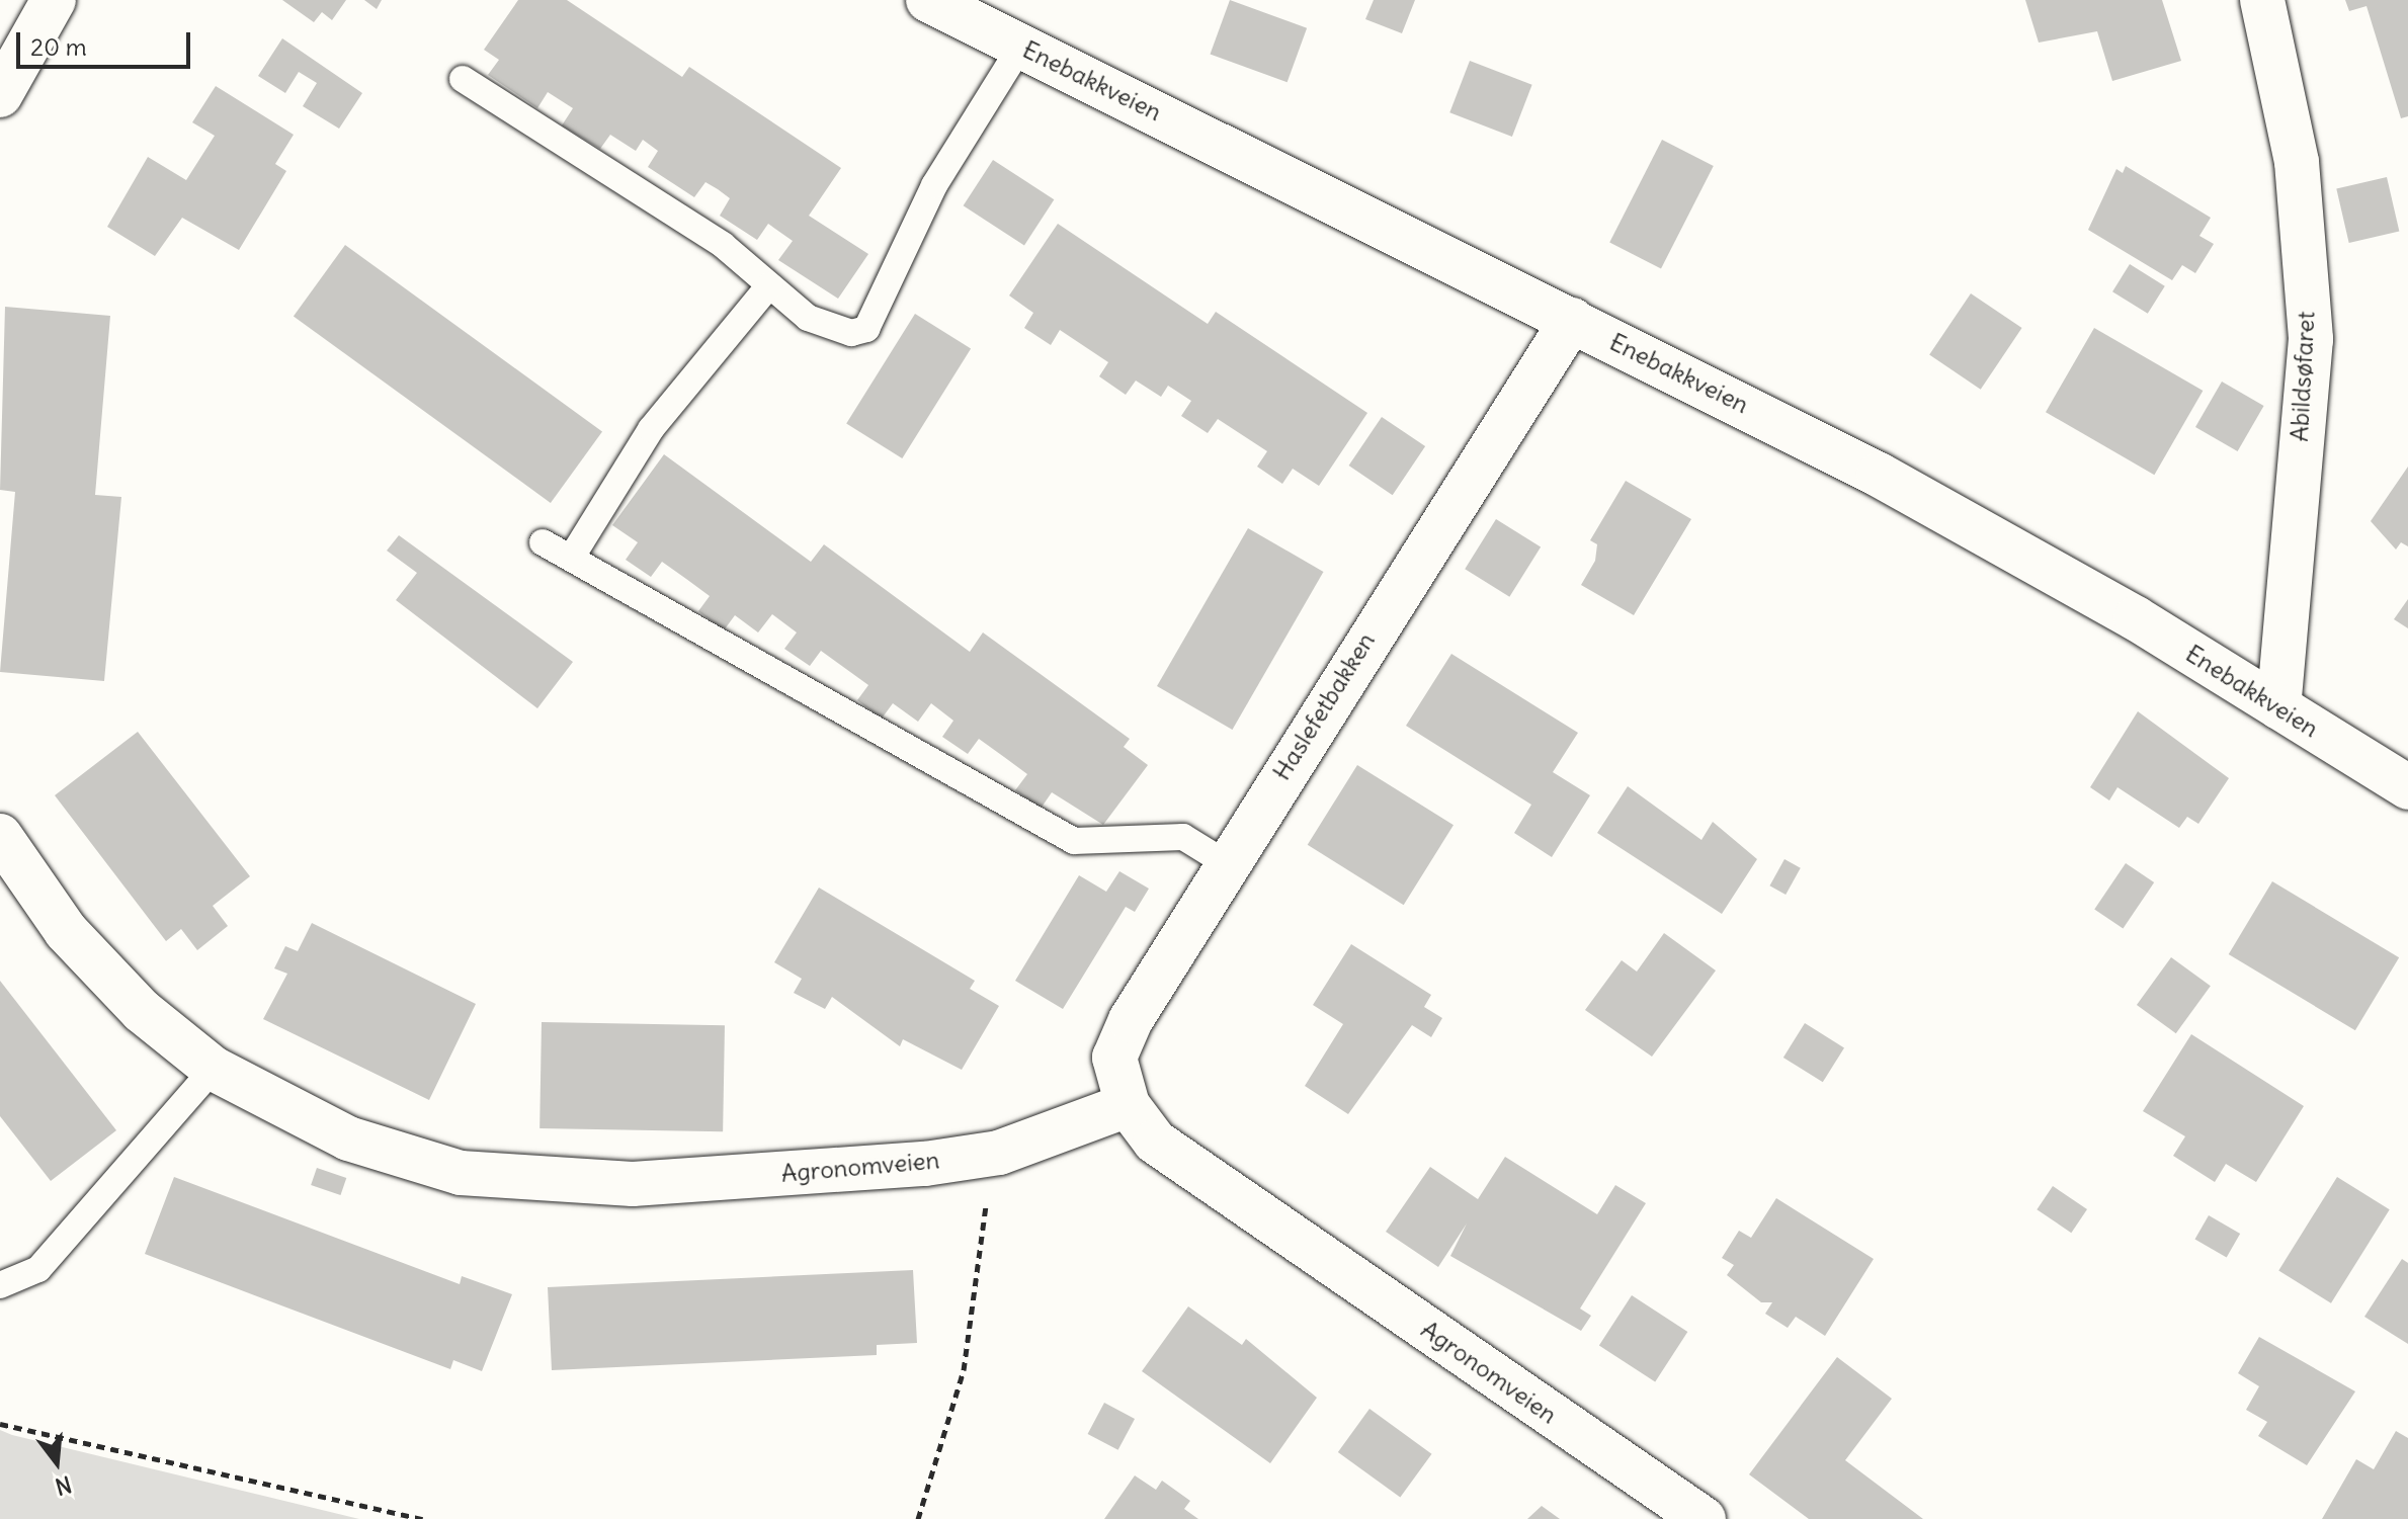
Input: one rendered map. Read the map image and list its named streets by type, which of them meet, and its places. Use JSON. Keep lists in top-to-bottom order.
{
  "streets": {
    "street": [
      "Enebakkveien",
      "Abildsøfaret",
      "Haslefetbakken",
      "Agronomveien"
    ]
  },
  "crossings": [
    ["Enebakkveien", "Abildsøfaret"],
    ["Enebakkveien", "Haslefetbakken"],
    ["Haslefetbakken", "Agronomveien"]
  ],
  "scale_bar": "20 m",
  "north": "bottom"
}
